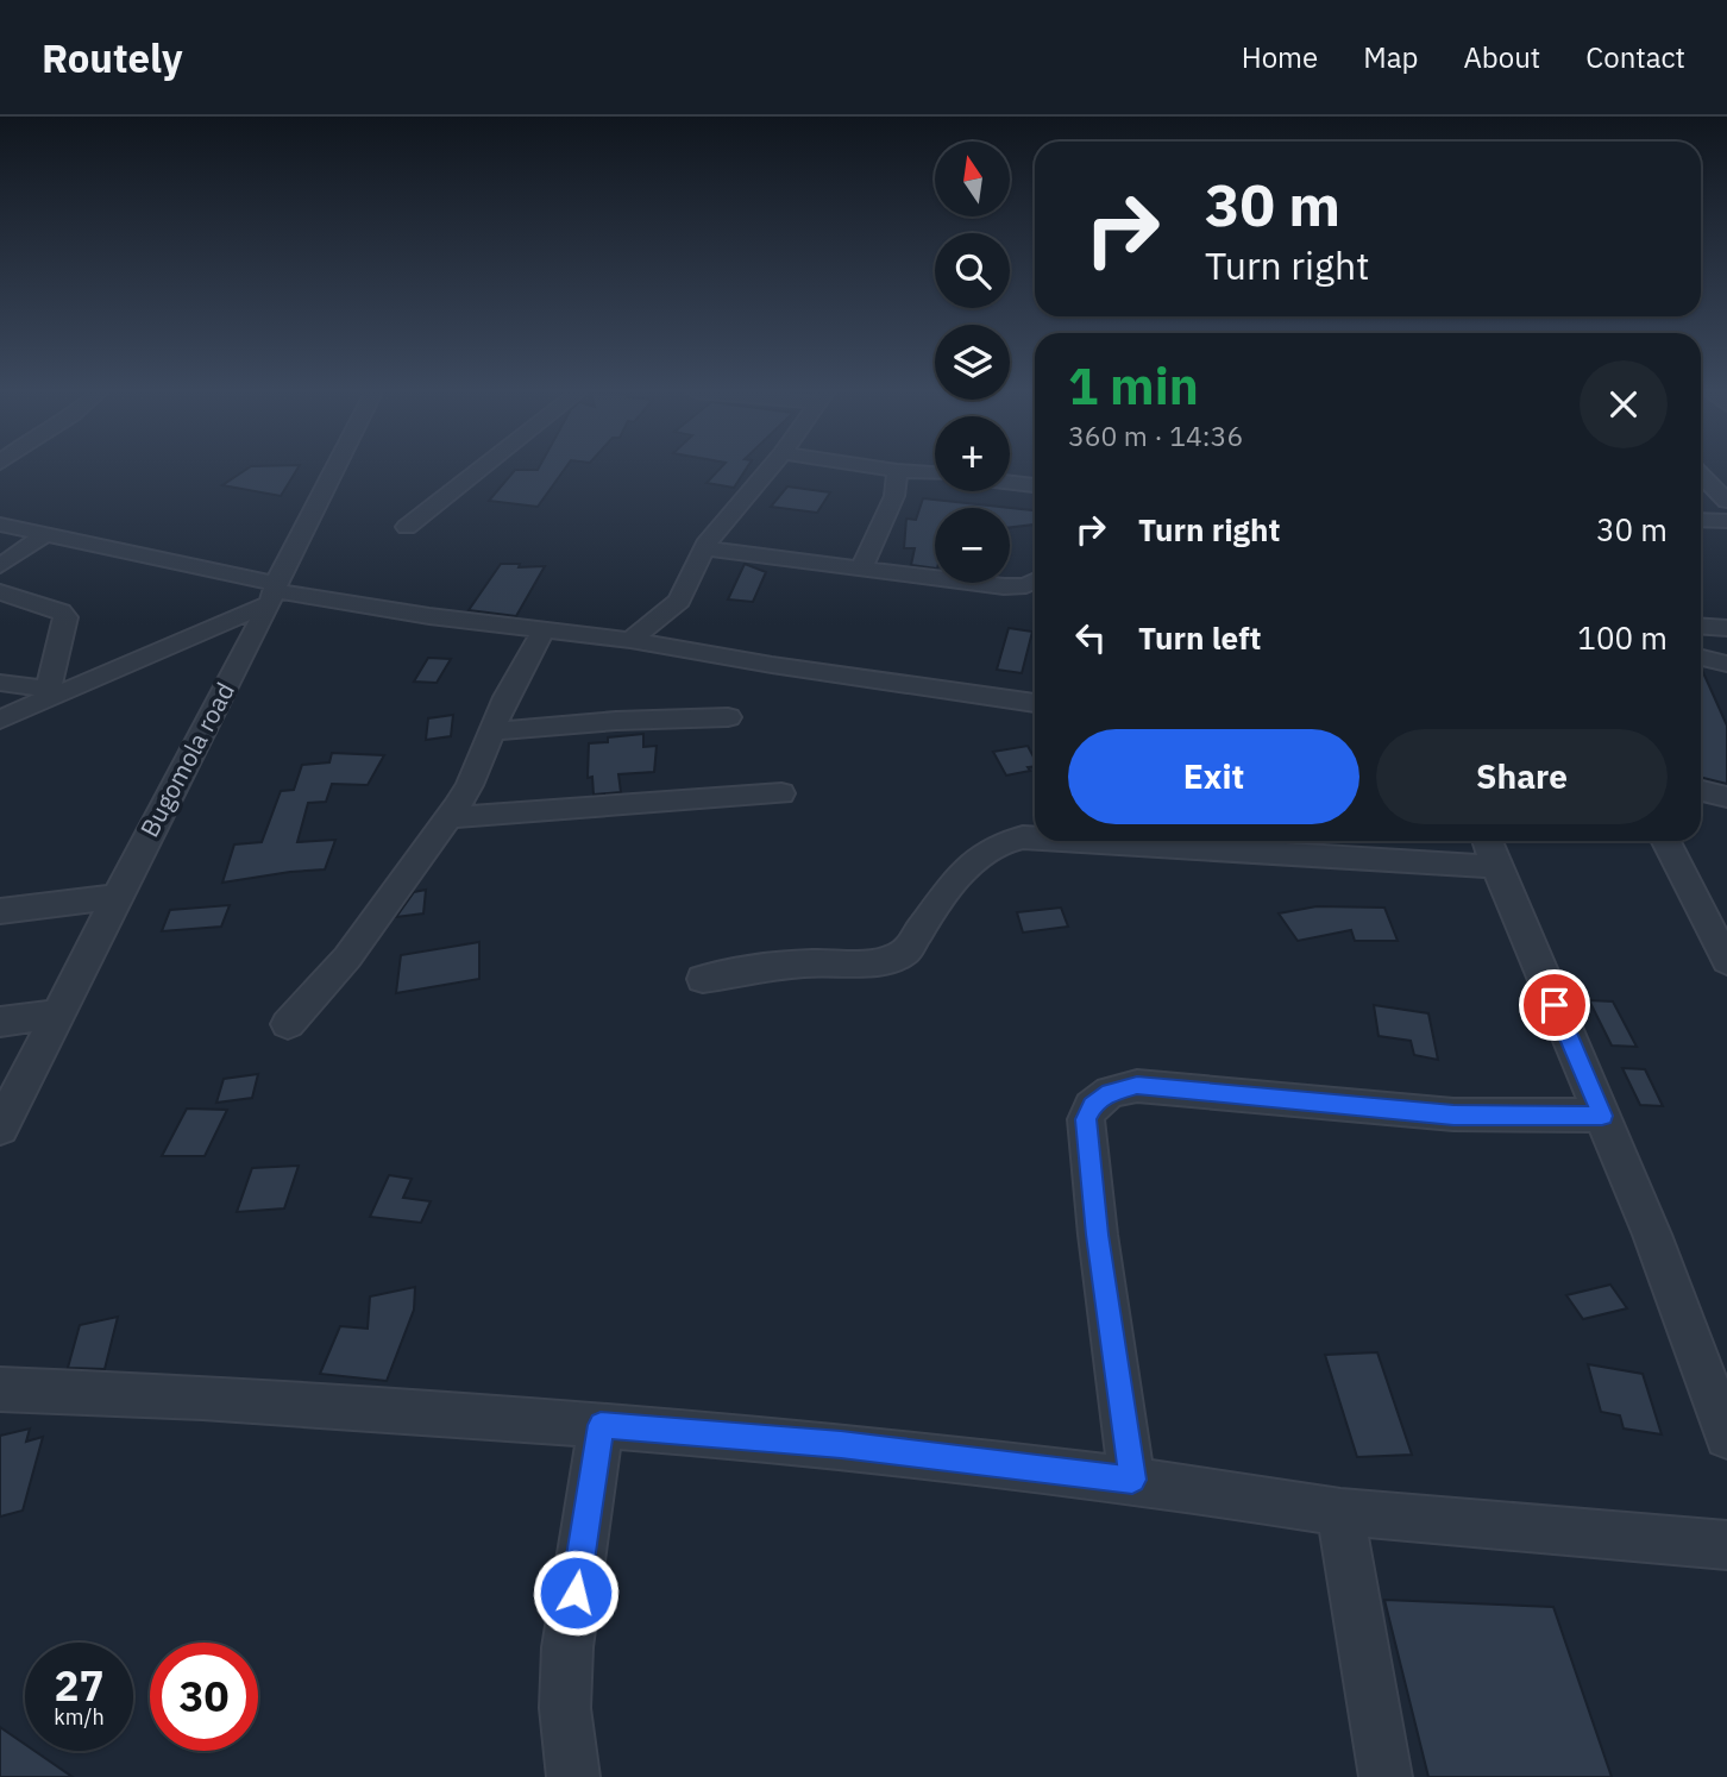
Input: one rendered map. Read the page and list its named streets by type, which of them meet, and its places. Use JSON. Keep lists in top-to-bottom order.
{
  "streets": {
    "street": ["Bugomola road"]
  },
  "north": "top",
  "page": {
    "header": "Routely",
    "nav": [
      "Home",
      "Map",
      "About",
      "Contact"
    ],
    "map_buttons": ["+", "−"],
    "turn": ["30 m", "Turn right"],
    "heading": ["1 min", "360 m · 14:36"],
    "list": [
      {
        "name": "Turn right",
        "value": "30 m"
      },
      {
        "name": "Turn left",
        "value": "100 m"
      }
    ],
    "buttons": ["Exit", "Share"],
    "speed": "27 km/h",
    "limit": "30"
  }
}
